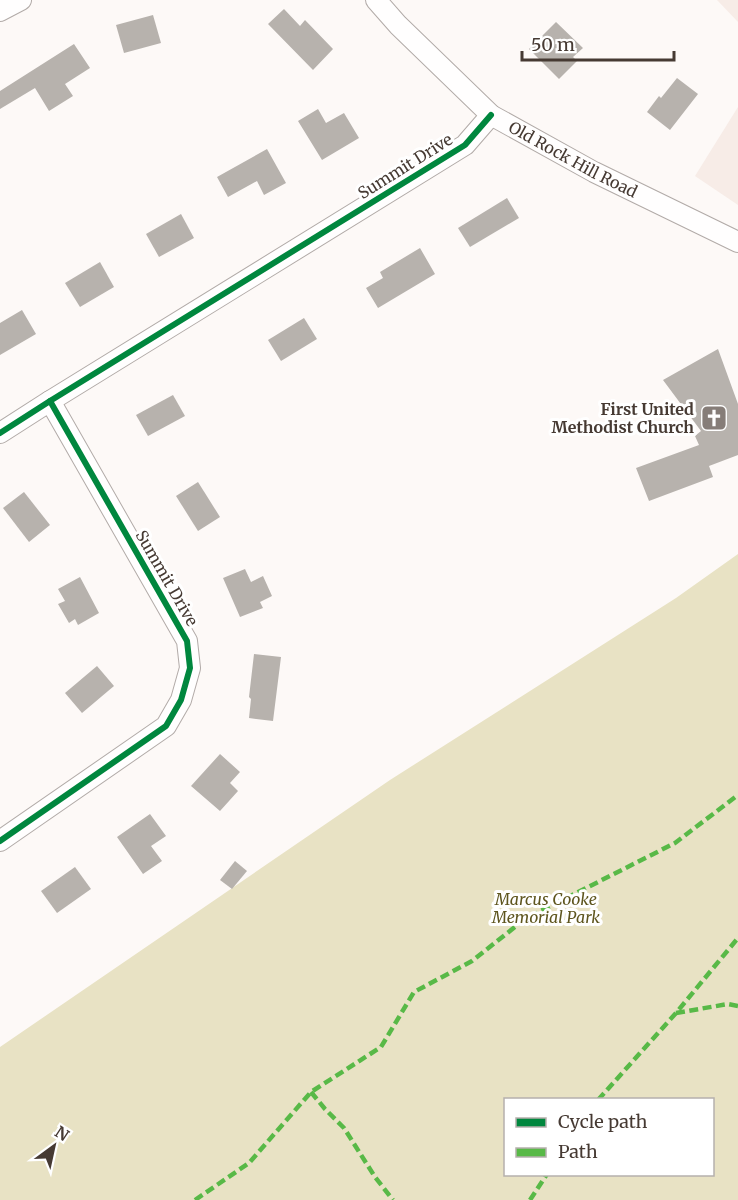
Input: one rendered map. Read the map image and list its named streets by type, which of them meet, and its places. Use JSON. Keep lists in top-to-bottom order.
{
  "streets": {
    "street": ["Old Rock Hill Road", "Summit Drive"]
  },
  "crossings": [
    ["Old Rock Hill Road", "Summit Drive"]
  ],
  "parks": ["Marcus Cooke Memorial Park"],
  "places": {
    "church": ["First United Methodist Church"]
  },
  "legend": ["Cycle path", "Path"],
  "scale_bar": "50 m",
  "north": "top right"
}
